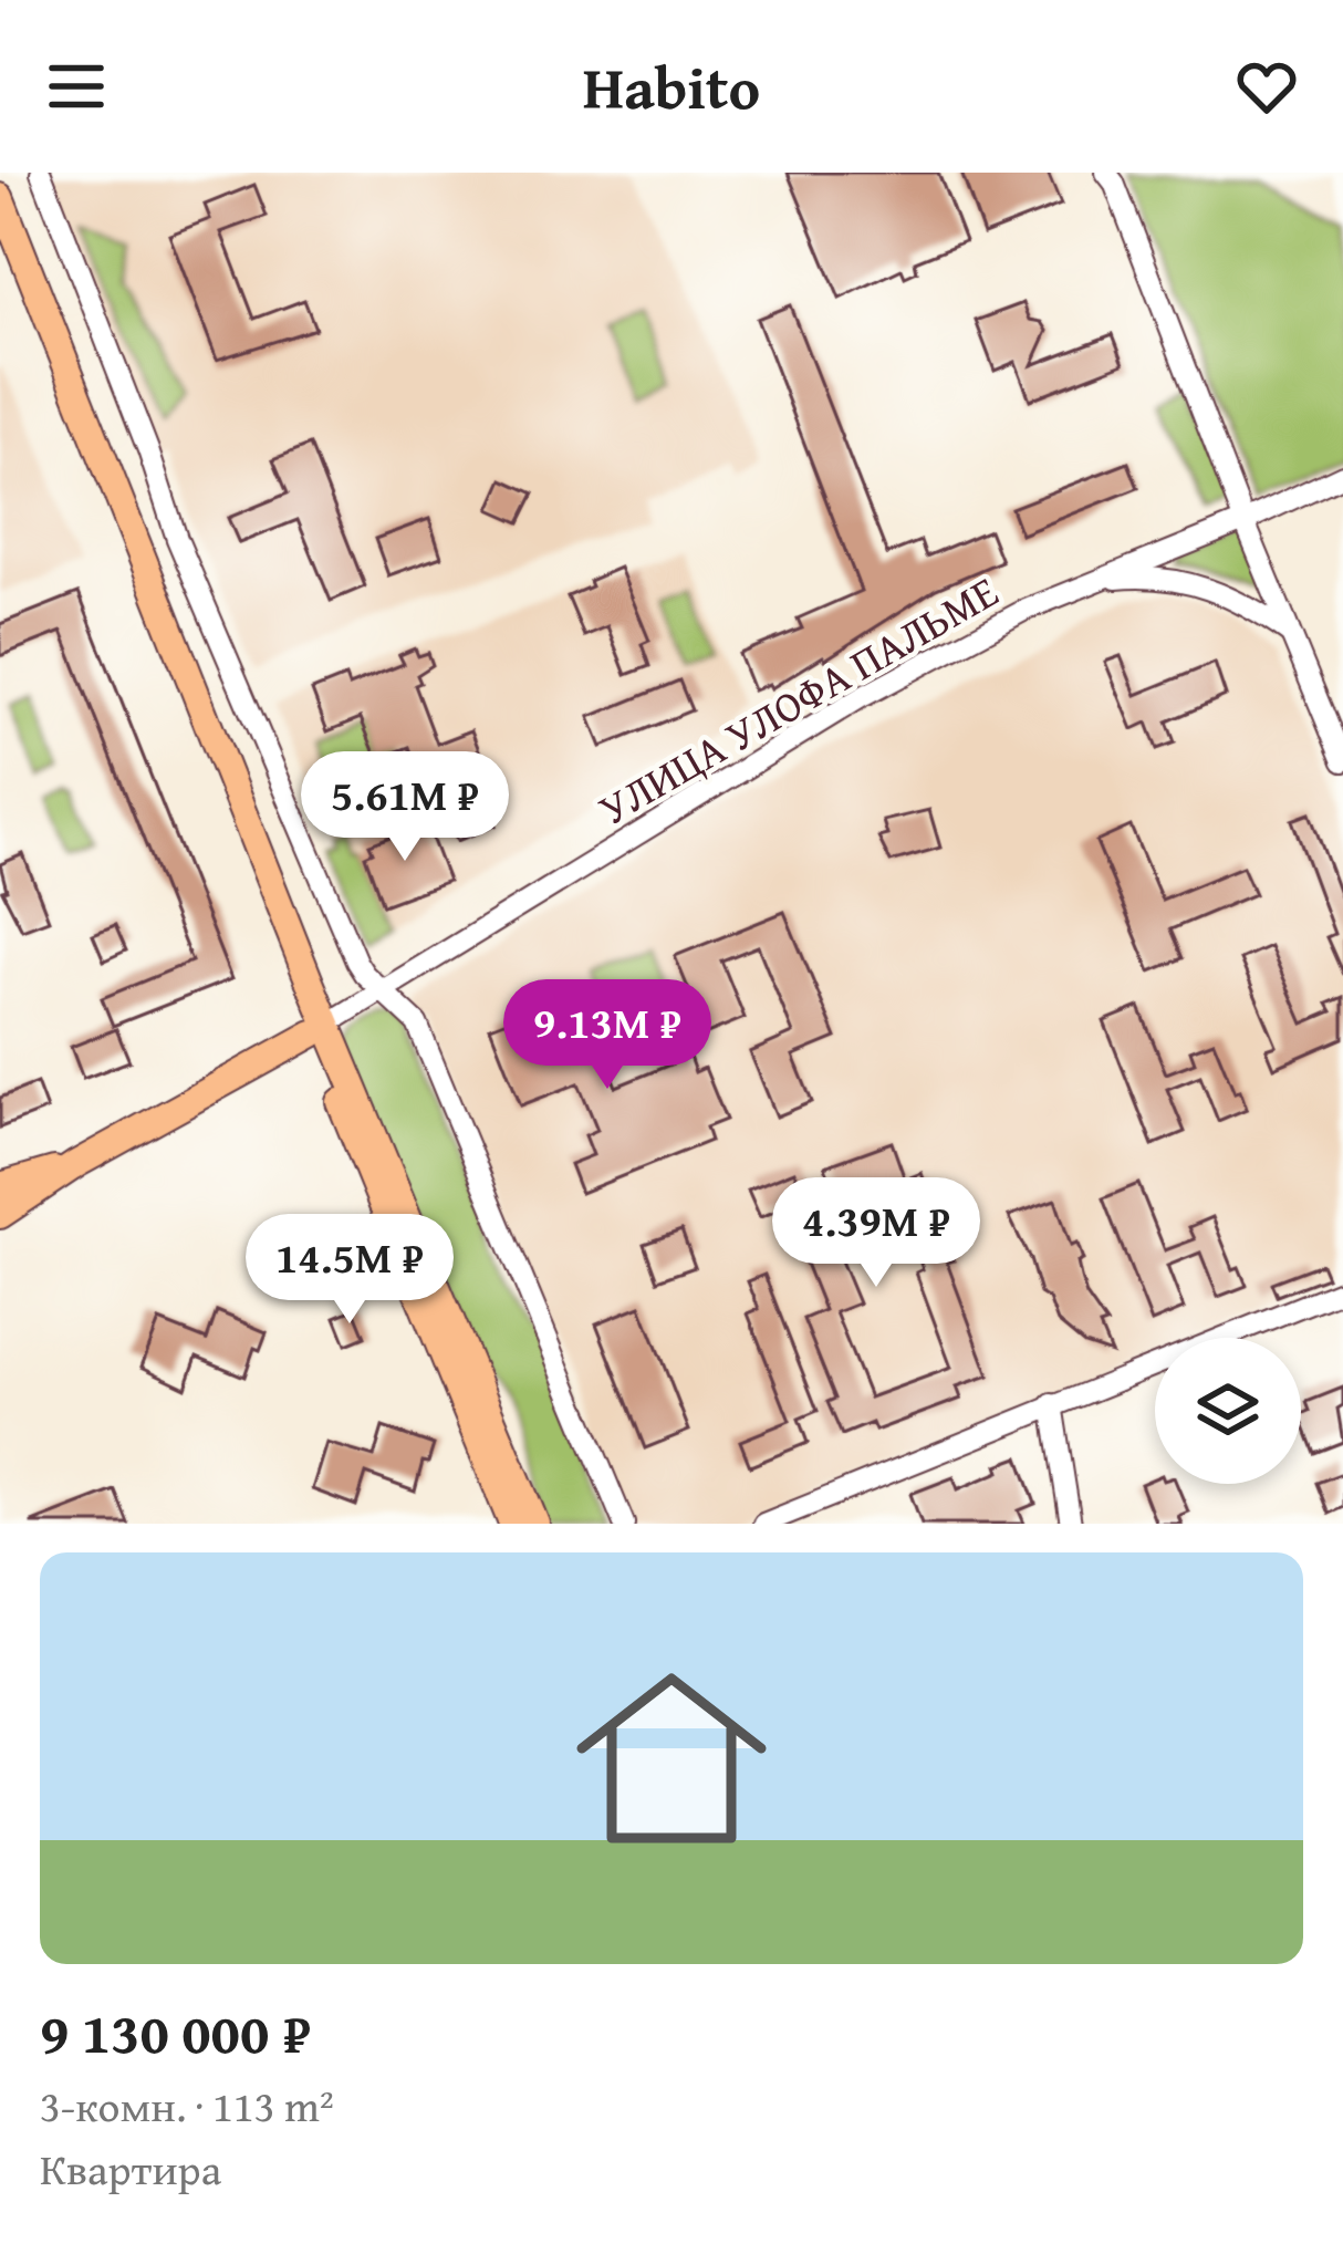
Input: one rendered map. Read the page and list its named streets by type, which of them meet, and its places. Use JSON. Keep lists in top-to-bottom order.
{
  "streets": {
    "street": ["УЛИЦА УЛОФА ПАЛЬМЕ"]
  },
  "page": {
    "header": "Habito",
    "price": [
      "5.61M ₽",
      "9.13M ₽",
      "4.39M ₽",
      "14.5M ₽"
    ],
    "list": [
      {
        "name": "9 130 000 ₽",
        "note": "3-комн. · 113 m² · Квартира"
      }
    ]
  }
}
